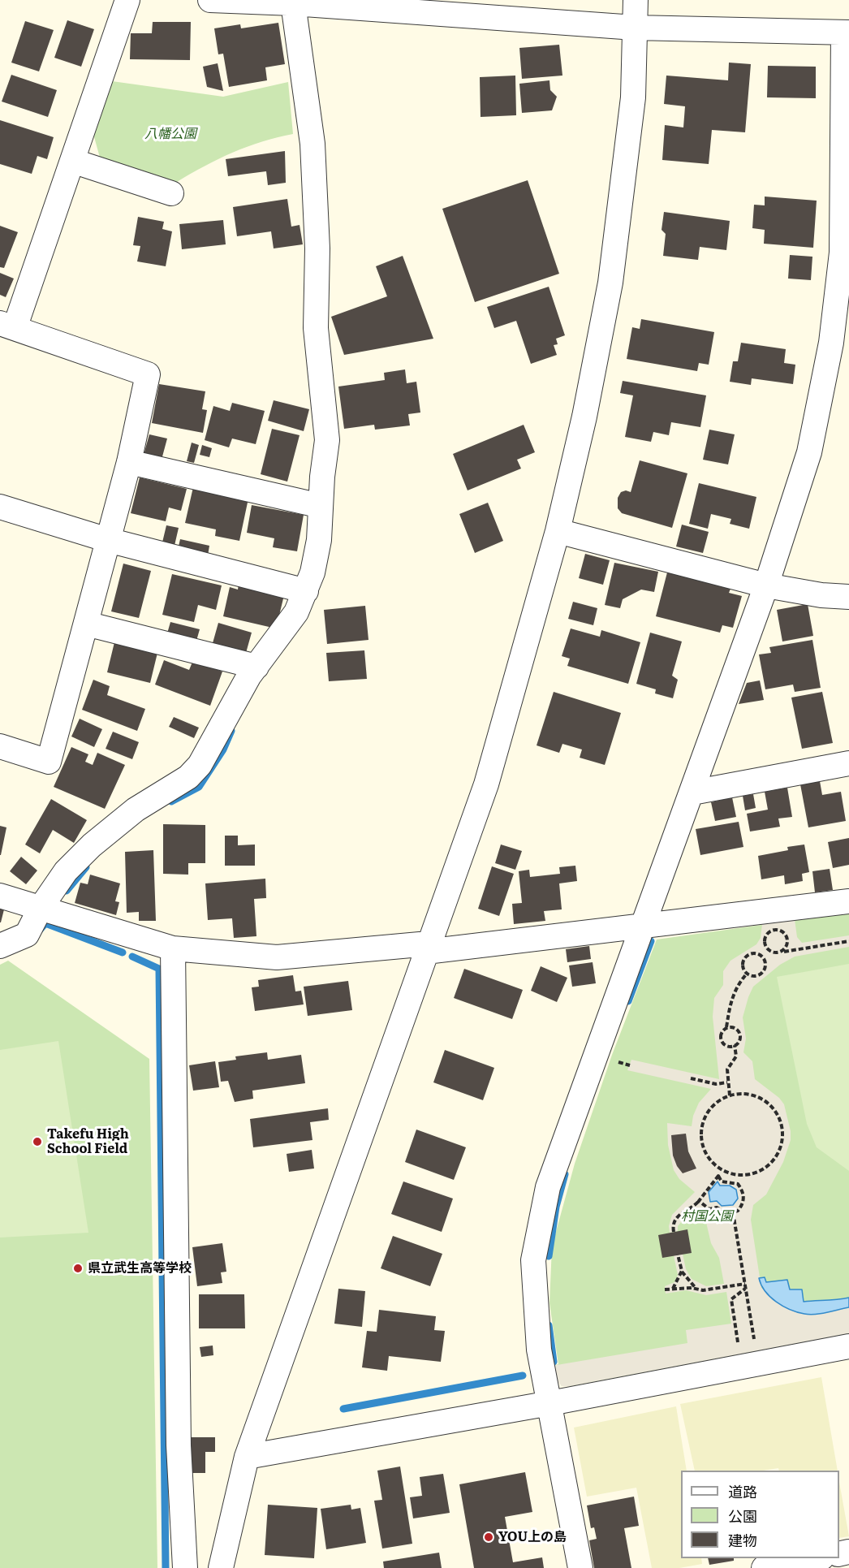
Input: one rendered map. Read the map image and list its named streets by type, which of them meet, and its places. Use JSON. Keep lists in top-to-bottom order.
{
  "parks": ["八幡公園", "村国公園"],
  "places": ["Takefu High School Field", "県立武生高等学校", "YOU上の島"],
  "legend": ["道路", "公園", "建物"]
}
